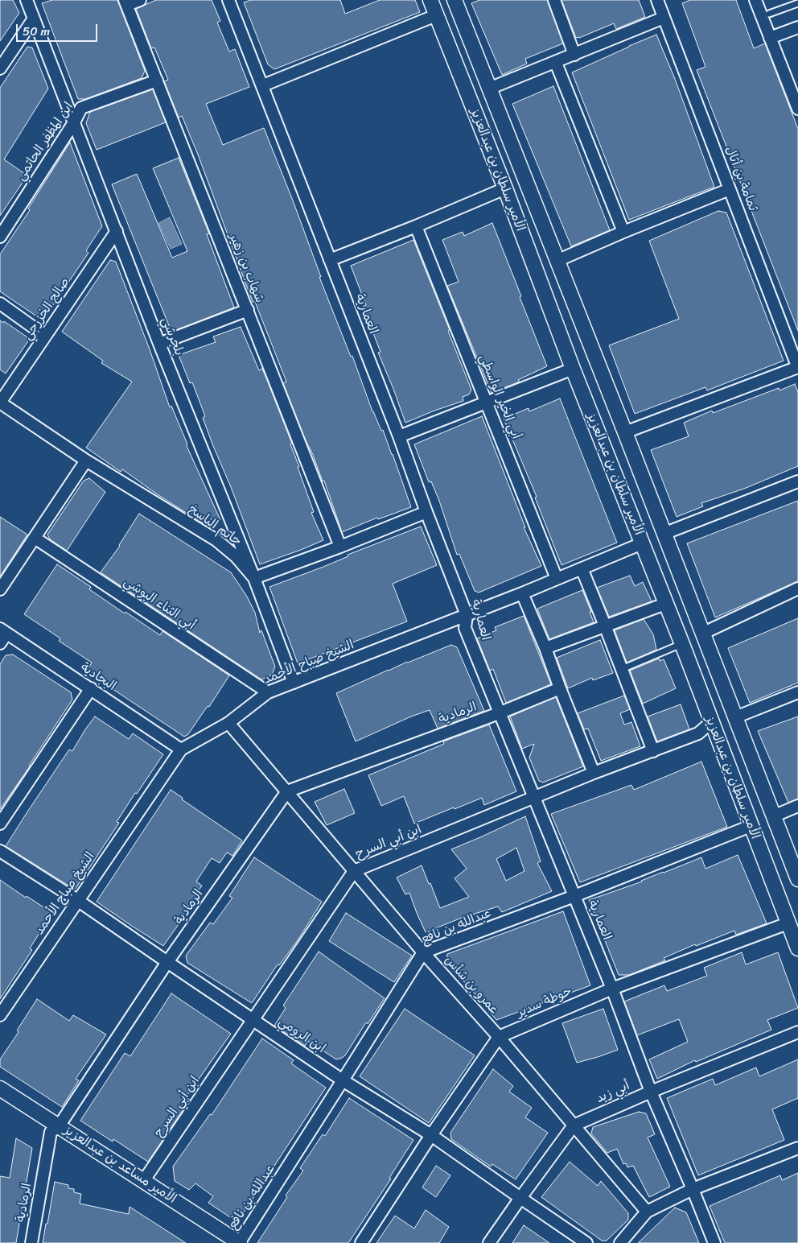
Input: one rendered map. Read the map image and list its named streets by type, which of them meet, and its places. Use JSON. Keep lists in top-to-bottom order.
{
  "streets": {
    "street": [
      "ابن المظفر الحاتمي",
      "الأمير سلطان بن عبدالعزيز",
      "ثمامة بن أثال",
      "شهاب بن زهير",
      "صالح الخزرجي",
      "العمارية",
      "بلجرشي",
      "أبي الخير الواسطي",
      "حاتم الناسخ",
      "أبي الثناء البوشي",
      "الشيخ صباح الأحمد",
      "البجادية",
      "الرمادية",
      "ابن أبي السرح",
      "عبدالله بن نافع",
      "عمرو بن شأس",
      "حوطة سدير",
      "ابن الرومي",
      "أبي زيد",
      "الأمير مساعد بن عبدالعزيز"
    ]
  },
  "crossings": [
    ["ابن المظفر الحاتمي", "شهاب بن زهير"],
    ["ابن المظفر الحاتمي", "بلجرشي"],
    ["الأمير سلطان بن عبدالعزيز", "الشيخ صباح الأحمد"],
    ["الأمير سلطان بن عبدالعزيز", "ابن أبي السرح"],
    ["الأمير سلطان بن عبدالعزيز", "عبدالله بن نافع"],
    ["الأمير سلطان بن عبدالعزيز", "حوطة سدير"],
    ["صالح الخزرجي", "بلجرشي"],
    ["صالح الخزرجي", "حاتم الناسخ"],
    ["العمارية", "الشيخ صباح الأحمد"],
    ["العمارية", "الرمادية"],
    ["العمارية", "ابن أبي السرح"],
    ["العمارية", "عبدالله بن نافع"],
    ["العمارية", "حوطة سدير"],
    ["العمارية", "أبي زيد"],
    ["بلجرشي", "حاتم الناسخ"],
    ["بلجرشي", "الشيخ صباح الأحمد"],
    ["أبي الخير الواسطي", "الشيخ صباح الأحمد"],
    ["أبي الثناء البوشي", "الشيخ صباح الأحمد"],
    ["الشيخ صباح الأحمد", "البجادية"],
    ["الشيخ صباح الأحمد", "عمرو بن شأس"],
    ["الشيخ صباح الأحمد", "ابن الرومي"],
    ["الرمادية", "عمرو بن شأس"],
    ["الرمادية", "ابن الرومي"],
    ["الرمادية", "الأمير مساعد بن عبدالعزيز"],
    ["ابن أبي السرح", "عمرو بن شأس"],
    ["ابن أبي السرح", "ابن الرومي"],
    ["ابن أبي السرح", "الأمير مساعد بن عبدالعزيز"],
    ["عبدالله بن نافع", "عمرو بن شأس"],
    ["عبدالله بن نافع", "ابن الرومي"],
    ["عبدالله بن نافع", "الأمير مساعد بن عبدالعزيز"],
    ["عمرو بن شأس", "حوطة سدير"],
    ["عمرو بن شأس", "أبي زيد"]
  ],
  "scale_bar": "50 m"
}
